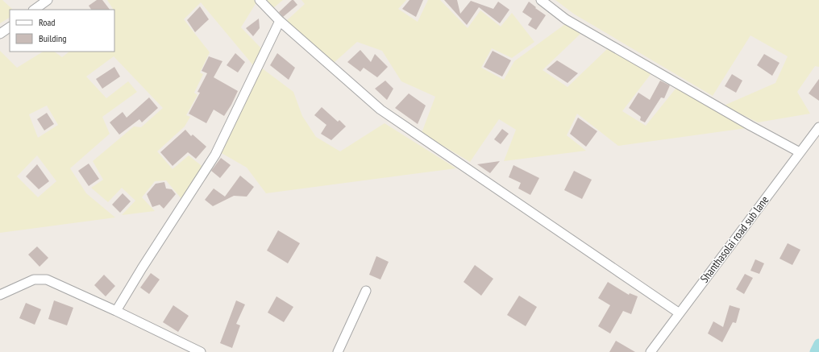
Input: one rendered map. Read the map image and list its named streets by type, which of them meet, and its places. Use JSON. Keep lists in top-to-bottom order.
{
  "streets": {
    "street": ["Shanthasolai road sub lane"]
  },
  "legend": ["Road", "Building"]
}
